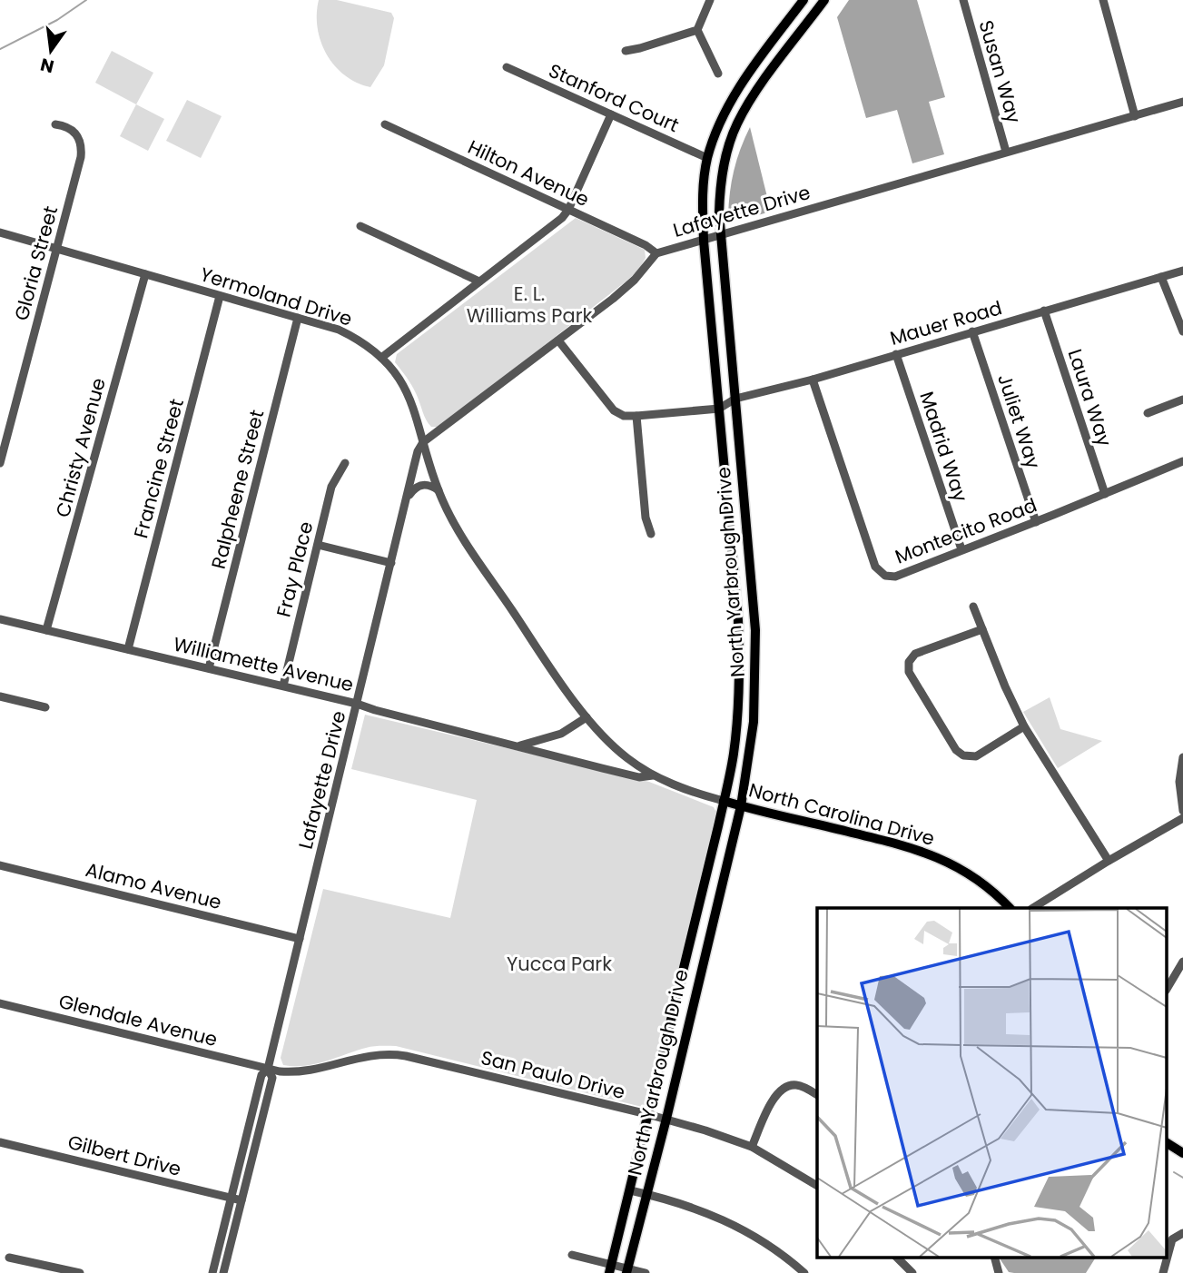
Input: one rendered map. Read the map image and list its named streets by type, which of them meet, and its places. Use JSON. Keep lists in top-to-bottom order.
{
  "streets": {
    "main road": ["North Yarbrough Drive", "North Carolina Drive"],
    "street": [
      "Susan Way",
      "Stanford Court",
      "Hilton Avenue",
      "Lafayette Drive",
      "Gloria Street",
      "Yermoland Drive",
      "Mauer Road",
      "Laura Way",
      "Juliet Way",
      "Madrid Way",
      "Christy Avenue",
      "Francine Street",
      "Ralpheene Street",
      "Montecito Road",
      "Fray Place",
      "Williamette Avenue",
      "Alamo Avenue",
      "Glendale Avenue",
      "San Paulo Drive",
      "Gilbert Drive"
    ]
  },
  "crossings": [
    ["Susan Way", "Lafayette Drive"],
    ["Stanford Court", "North Yarbrough Drive"],
    ["Hilton Avenue", "Lafayette Drive"],
    ["Lafayette Drive", "Yermoland Drive"],
    ["Lafayette Drive", "North Yarbrough Drive"],
    ["Lafayette Drive", "Williamette Avenue"],
    ["Lafayette Drive", "Alamo Avenue"],
    ["Lafayette Drive", "Glendale Avenue"],
    ["Lafayette Drive", "San Paulo Drive"],
    ["Lafayette Drive", "Gilbert Drive"],
    ["Gloria Street", "Yermoland Drive"],
    ["Yermoland Drive", "Christy Avenue"],
    ["Yermoland Drive", "Francine Street"],
    ["Yermoland Drive", "Ralpheene Street"],
    ["Yermoland Drive", "Williamette Avenue"],
    ["Mauer Road", "Laura Way"],
    ["Mauer Road", "Juliet Way"],
    ["Mauer Road", "Madrid Way"],
    ["Mauer Road", "Montecito Road"],
    ["Mauer Road", "North Yarbrough Drive"],
    ["Laura Way", "Montecito Road"],
    ["Juliet Way", "Montecito Road"],
    ["Madrid Way", "Montecito Road"],
    ["Christy Avenue", "Williamette Avenue"],
    ["Francine Street", "Williamette Avenue"],
    ["Ralpheene Street", "Williamette Avenue"],
    ["Fray Place", "Williamette Avenue"],
    ["North Yarbrough Drive", "Williamette Avenue"],
    ["North Yarbrough Drive", "North Carolina Drive"],
    ["North Yarbrough Drive", "San Paulo Drive"],
    ["Williamette Avenue", "North Carolina Drive"],
    ["Glendale Avenue", "San Paulo Drive"]
  ],
  "parks": ["E. L. Williams Park", "Yucca Park"],
  "north": "bottom"
}
